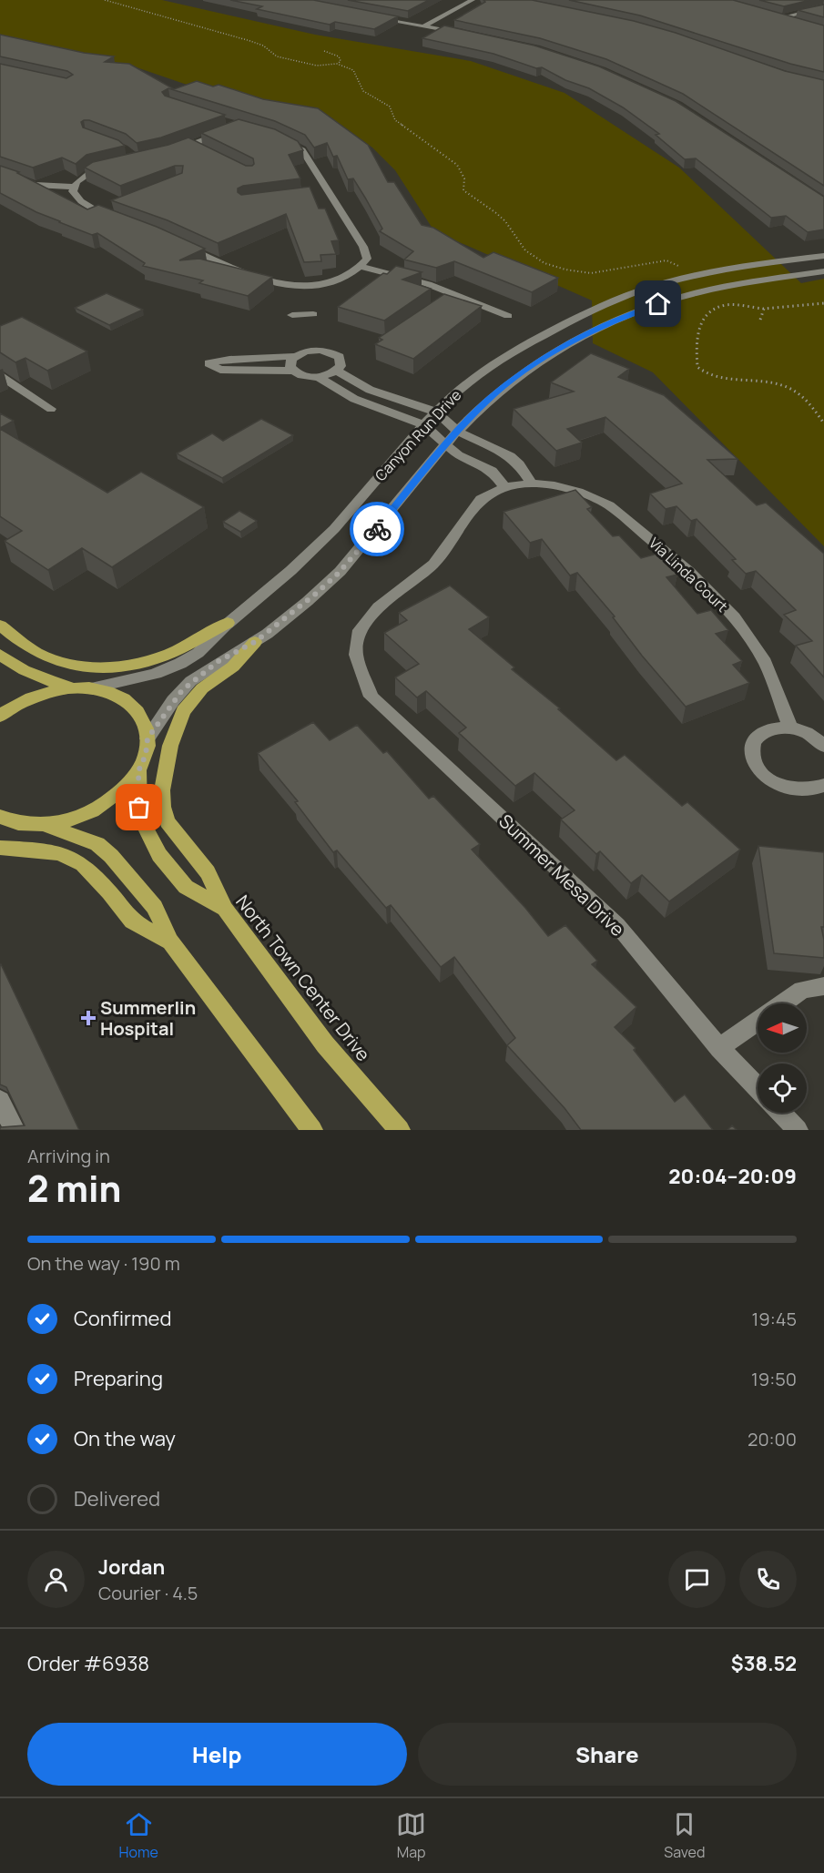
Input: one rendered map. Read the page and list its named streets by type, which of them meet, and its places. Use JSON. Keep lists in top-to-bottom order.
{
  "streets": {
    "main road": ["North Town Center Drive"],
    "street": ["Canyon Run Drive", "Via Linda Court", "Summer Mesa Drive"]
  },
  "crossings": [
    ["Via Linda Court", "Summer Mesa Drive"]
  ],
  "places": {
    "health": ["Summerlin Hospital"]
  },
  "north": "left",
  "page": {
    "heading": ["2 min", "Arriving in", "20:04–20:09"],
    "panel": [
      "Jordan",
      "Courier · 4.5",
      "Order #6938",
      "$38.52"
    ],
    "bar": "On the way · 190 m",
    "list": [
      ["Confirmed", "19:45"],
      ["Preparing", "19:50"],
      ["On the way", "20:00"],
      "Delivered"
    ],
    "buttons": ["Help", "Share"],
    "tabs": ["Home", "Map", "Saved"]
  }
}
